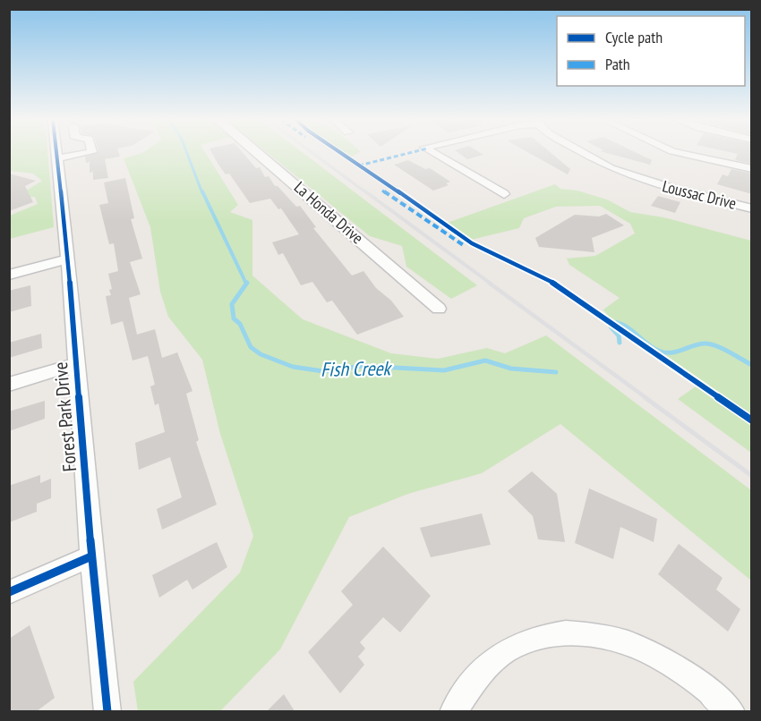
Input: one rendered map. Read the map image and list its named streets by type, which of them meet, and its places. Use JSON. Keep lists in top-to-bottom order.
{
  "streets": {
    "street": ["Loussac Drive", "La Honda Drive", "Forest Park Drive"]
  },
  "water": ["Fish Creek"],
  "legend": ["Cycle path", "Path"]
}
